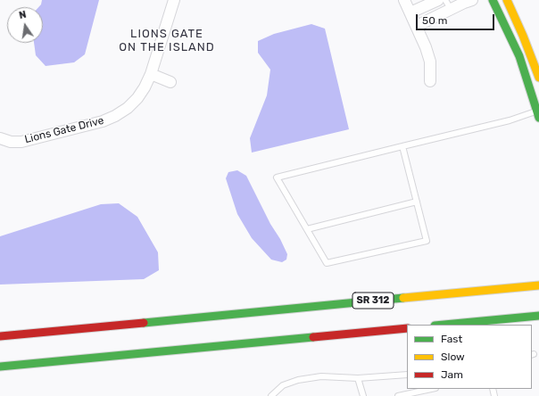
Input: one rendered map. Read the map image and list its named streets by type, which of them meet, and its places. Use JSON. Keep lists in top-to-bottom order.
{
  "streets": {
    "main road": ["SR 312"],
    "street": ["Lions Gate Drive"]
  },
  "districts": ["LIONS GATE ON THE ISLAND"],
  "legend": ["Fast", "Slow", "Jam"],
  "scale_bar": "50 m",
  "north": "top"
}
